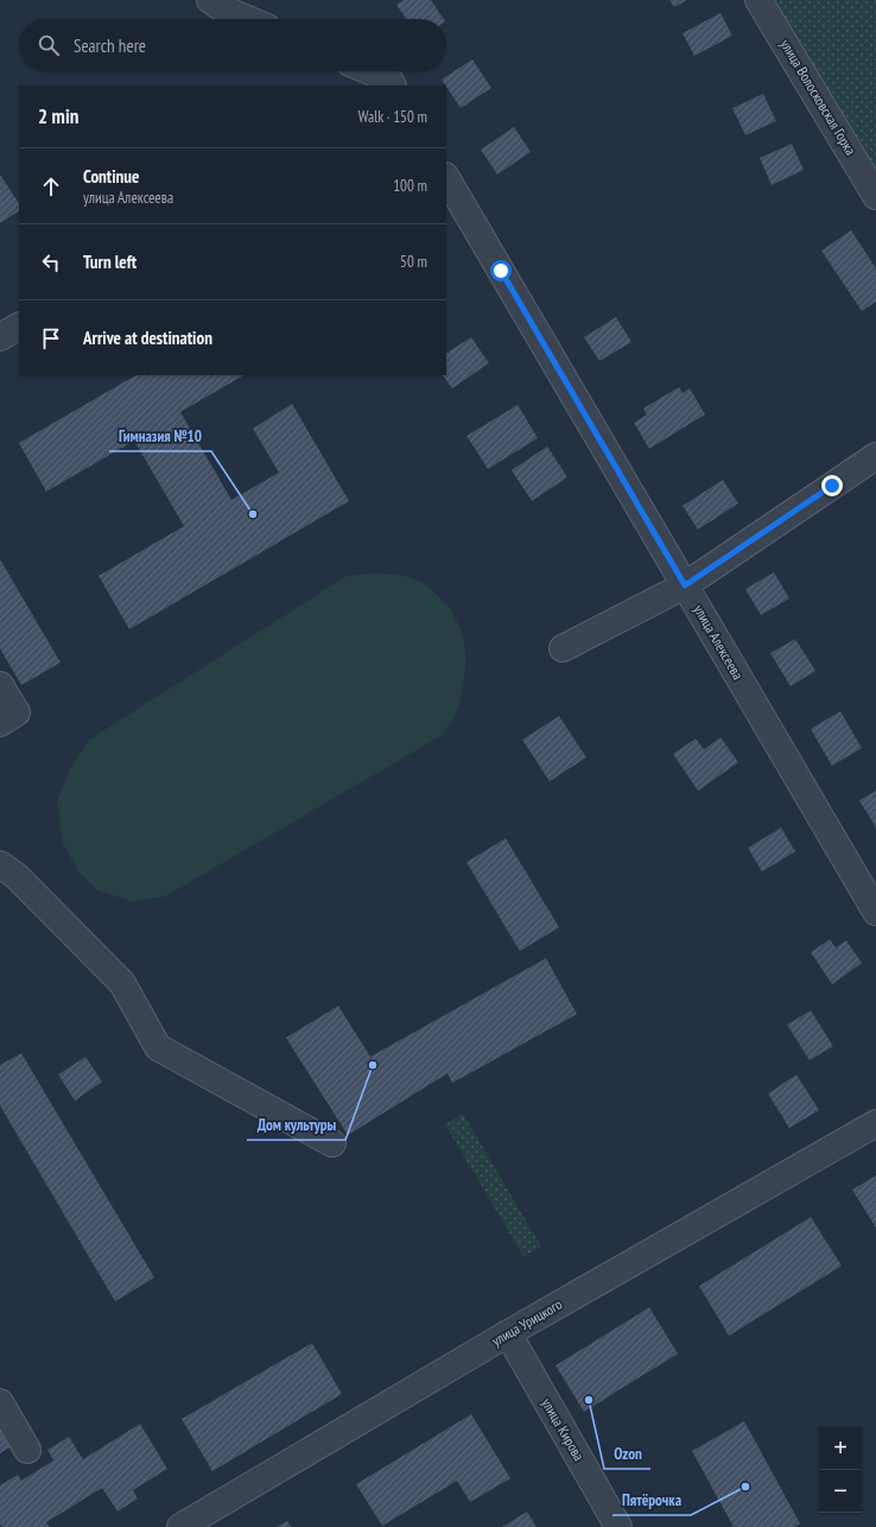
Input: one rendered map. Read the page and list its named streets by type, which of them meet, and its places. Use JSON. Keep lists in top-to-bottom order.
{
  "streets": {
    "street": [
      "улица Волосковская Горка",
      "улица Алексеева",
      "улица Урицкого",
      "улица Кирова"
    ]
  },
  "crossings": [
    ["улица Урицкого", "улица Кирова"]
  ],
  "places": [
    "Гимназия №10",
    "Дом культуры",
    "Ozon",
    "Пятёрочка"
  ],
  "page": {
    "search": "Search here",
    "heading": ["2 min", "Walk · 150 m"],
    "list": [
      ["Continue", "улица Алексеева", "100 m"],
      ["Turn left", "50 m"],
      "Arrive at destination"
    ],
    "map_buttons": ["+", "−"]
  }
}
